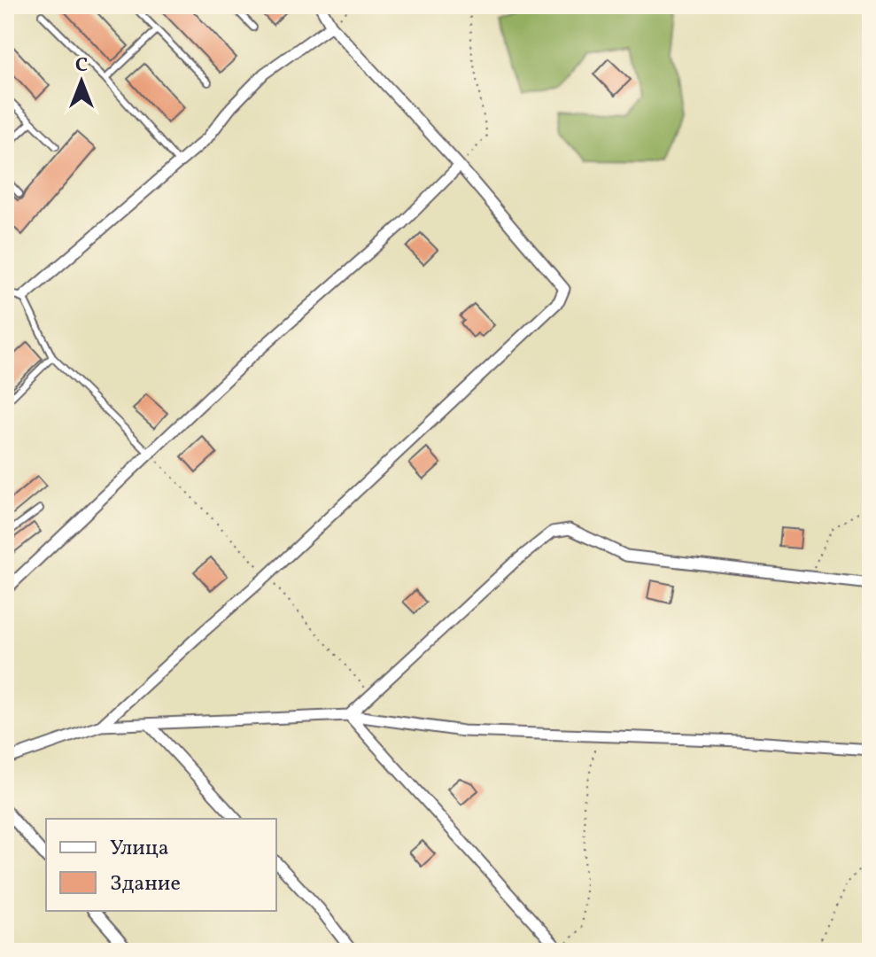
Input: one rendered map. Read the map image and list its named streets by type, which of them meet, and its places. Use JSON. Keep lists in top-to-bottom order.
{
  "legend": ["Улица", "Здание"],
  "north": "top"
}
